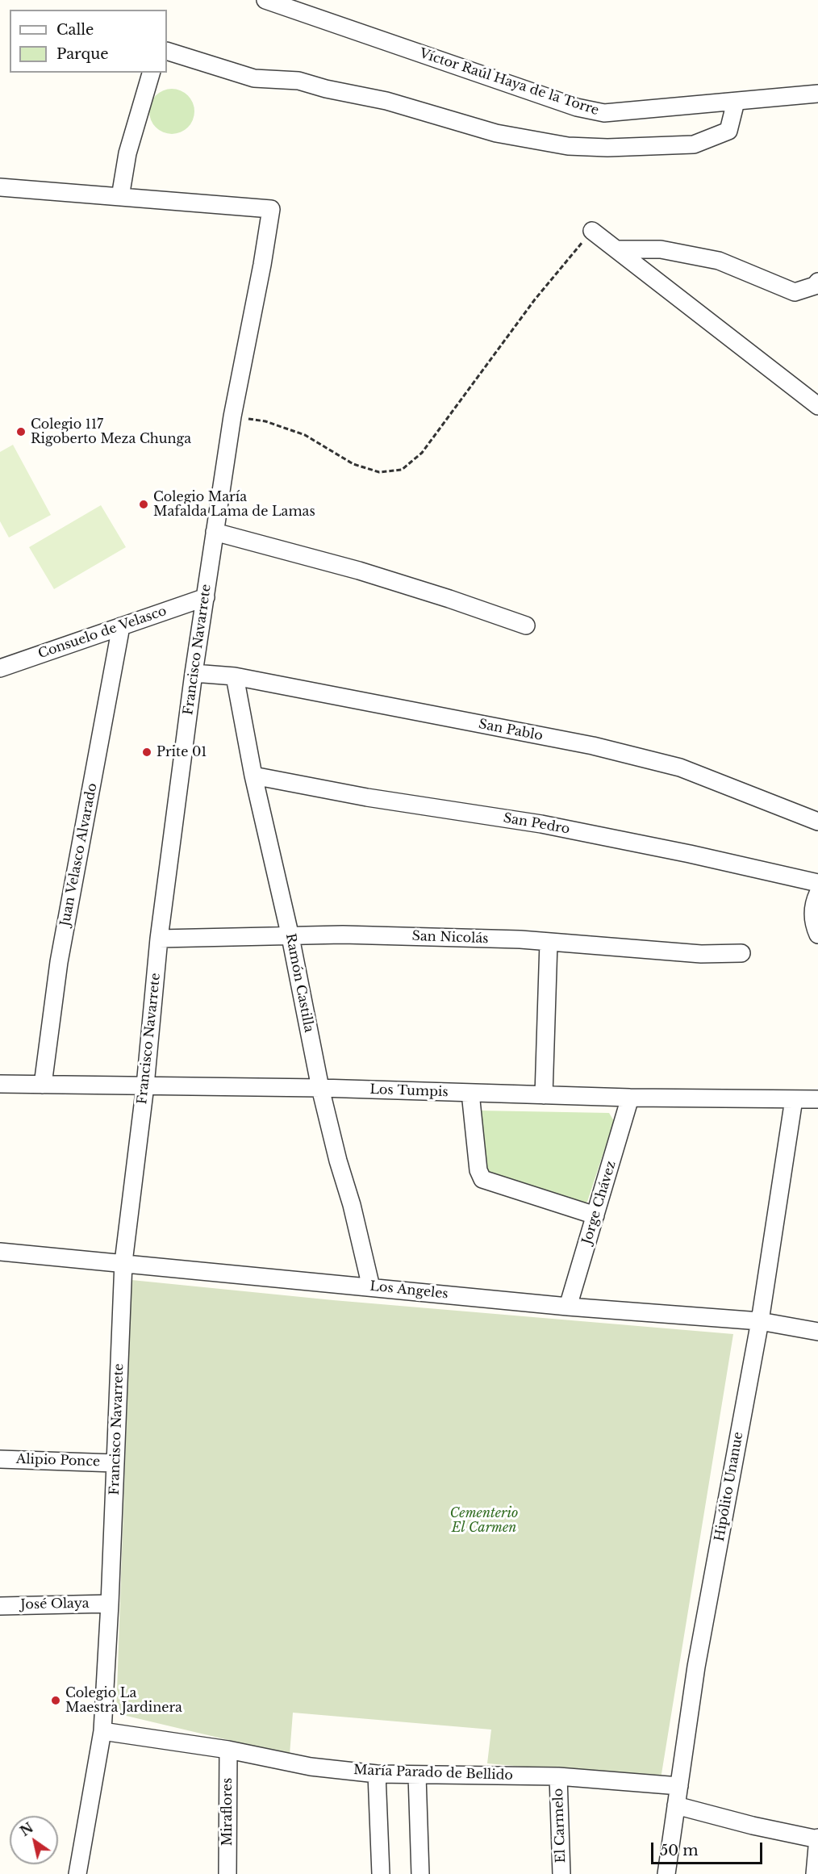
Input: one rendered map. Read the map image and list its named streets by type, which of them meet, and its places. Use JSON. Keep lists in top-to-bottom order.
{
  "streets": {
    "street": [
      "Víctor Raúl Haya de la Torre",
      "Consuelo de Velasco",
      "Francisco Navarrete",
      "San Pablo",
      "San Pedro",
      "Juan Velasco Alvarado",
      "San Nicolás",
      "Ramón Castilla",
      "Los Tumpis",
      "Jorge Chávez",
      "Los Angeles",
      "Alipio Ponce",
      "Hipólito Unanue",
      "José Olaya",
      "María Parado de Bellido",
      "Miraflores",
      "El Carmelo"
    ]
  },
  "crossings": [
    ["Consuelo de Velasco", "Francisco Navarrete"],
    ["Consuelo de Velasco", "Juan Velasco Alvarado"],
    ["Francisco Navarrete", "San Pablo"],
    ["Francisco Navarrete", "San Nicolás"],
    ["Francisco Navarrete", "Los Tumpis"],
    ["Francisco Navarrete", "Los Angeles"],
    ["Francisco Navarrete", "Alipio Ponce"],
    ["Francisco Navarrete", "José Olaya"],
    ["Francisco Navarrete", "María Parado de Bellido"],
    ["San Pablo", "Ramón Castilla"],
    ["San Pedro", "Ramón Castilla"],
    ["Juan Velasco Alvarado", "Los Tumpis"],
    ["San Nicolás", "Ramón Castilla"],
    ["Ramón Castilla", "Los Tumpis"],
    ["Ramón Castilla", "Los Angeles"],
    ["Los Tumpis", "Jorge Chávez"],
    ["Los Tumpis", "Hipólito Unanue"],
    ["Jorge Chávez", "Los Angeles"],
    ["Los Angeles", "Hipólito Unanue"],
    ["Hipólito Unanue", "María Parado de Bellido"],
    ["María Parado de Bellido", "Miraflores"],
    ["María Parado de Bellido", "El Carmelo"]
  ],
  "parks": ["Cementerio El Carmen"],
  "places": [
    "Colegio 117 Rigoberto Meza Chunga",
    "Colegio María Mafalda Lama de Lamas",
    "Prite 01",
    "Colegio La Maestra Jardinera"
  ],
  "legend": ["Calle", "Parque"],
  "scale_bar": "50 m",
  "north": "top left"
}
